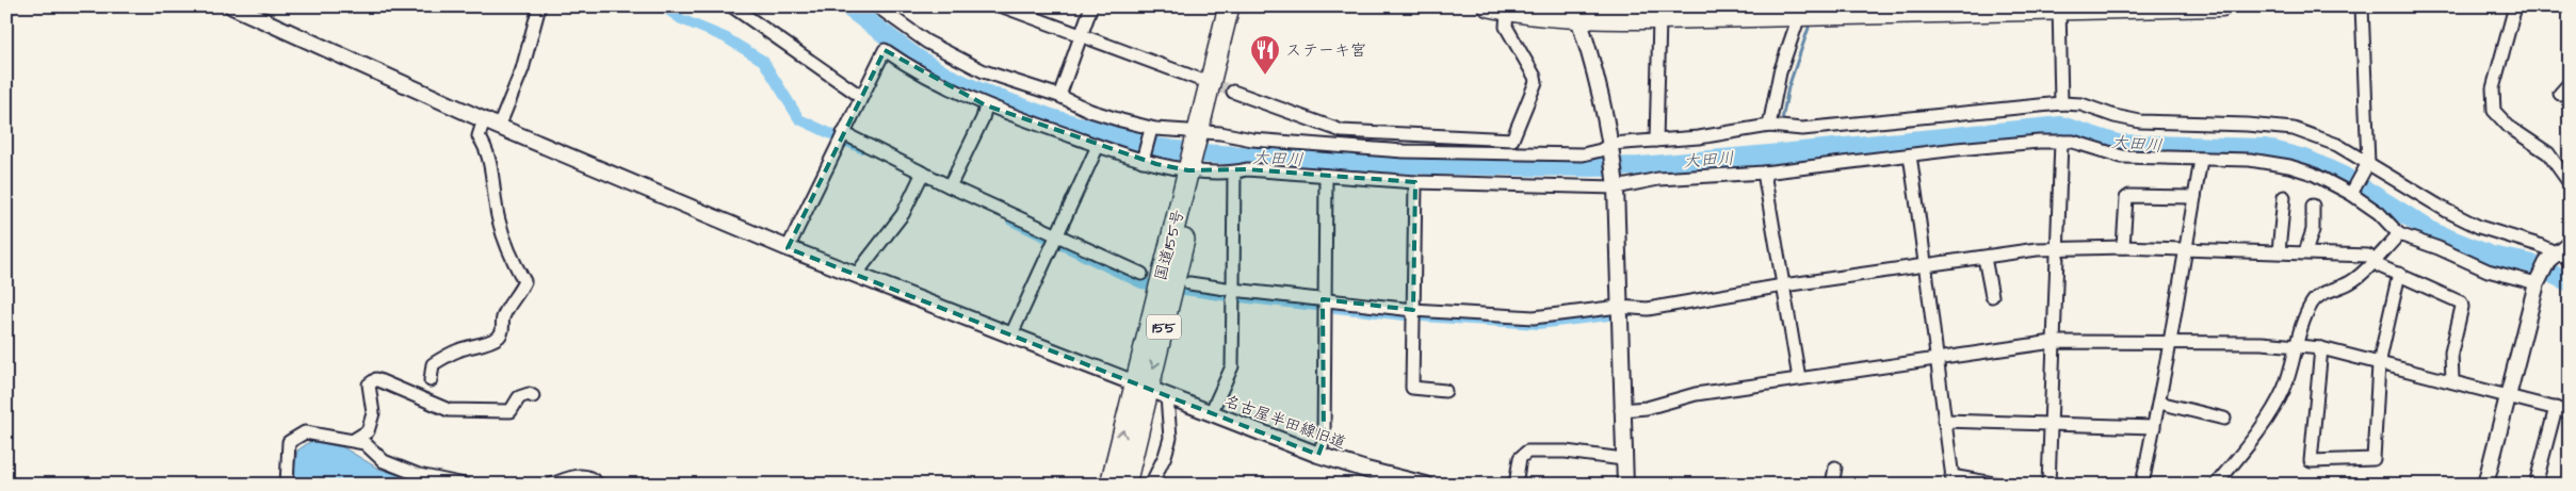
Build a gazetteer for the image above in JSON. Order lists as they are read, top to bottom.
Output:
{
  "streets": {
    "highway": ["国道155号", "155"],
    "street": ["名古屋半田線旧道"]
  },
  "crossings": [
    ["国道155号", "名古屋半田線旧道"]
  ],
  "water": ["大田川"],
  "places": {
    "restaurant": ["ステーキ宮"]
  }
}
